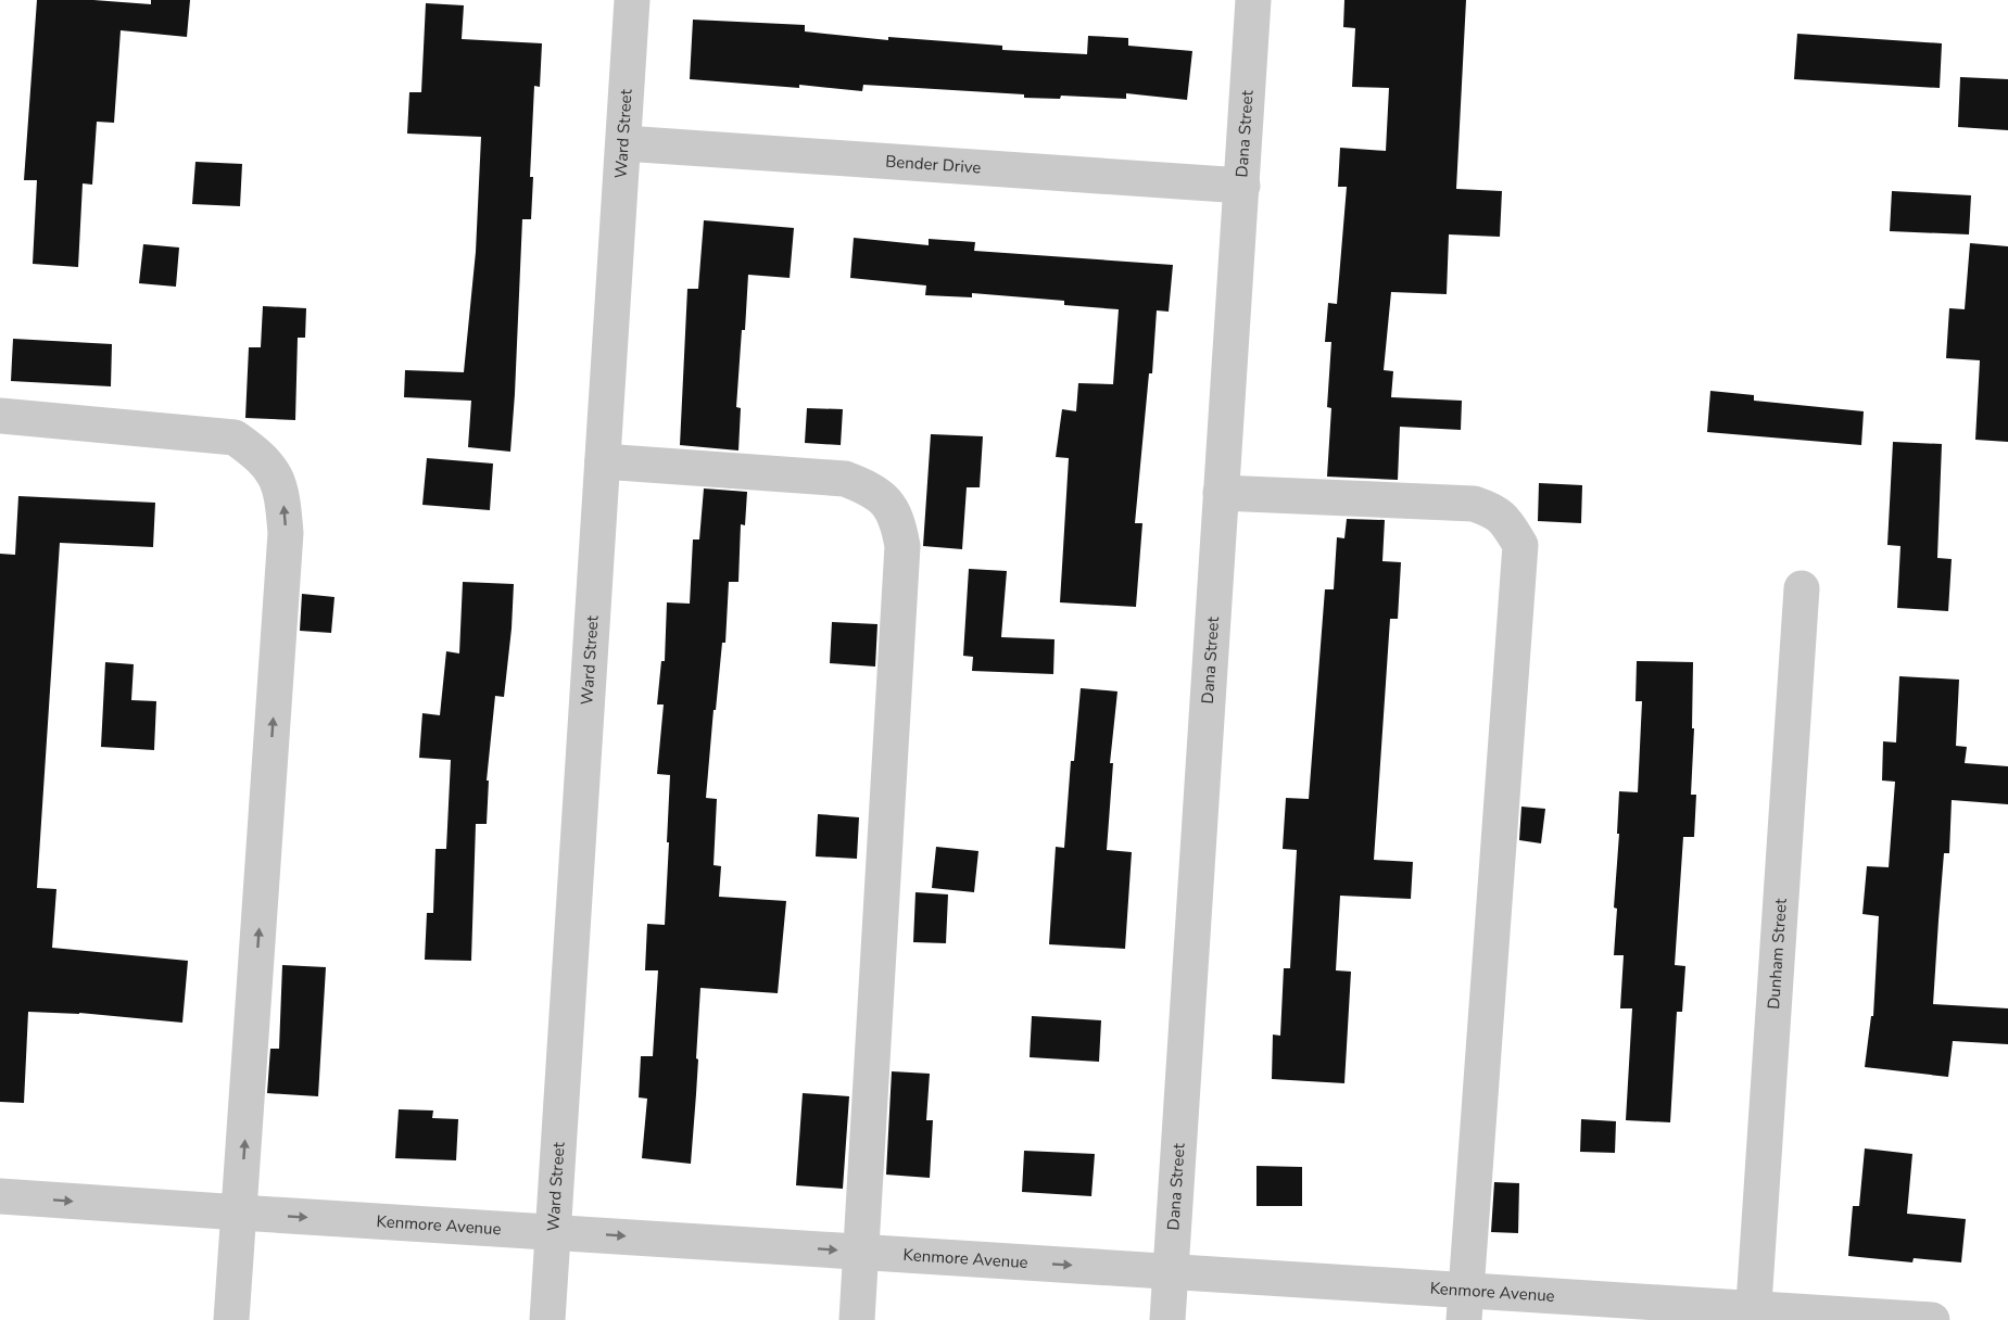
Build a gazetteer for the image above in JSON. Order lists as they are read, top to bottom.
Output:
{
  "streets": {
    "street": [
      "Ward Street",
      "Dana Street",
      "Bender Drive",
      "Dunham Street",
      "Kenmore Avenue"
    ]
  },
  "crossings": [
    ["Ward Street", "Bender Drive"],
    ["Ward Street", "Kenmore Avenue"],
    ["Dana Street", "Bender Drive"],
    ["Dana Street", "Kenmore Avenue"],
    ["Dunham Street", "Kenmore Avenue"]
  ],
  "one_way": ["Kenmore Avenue"]
}
